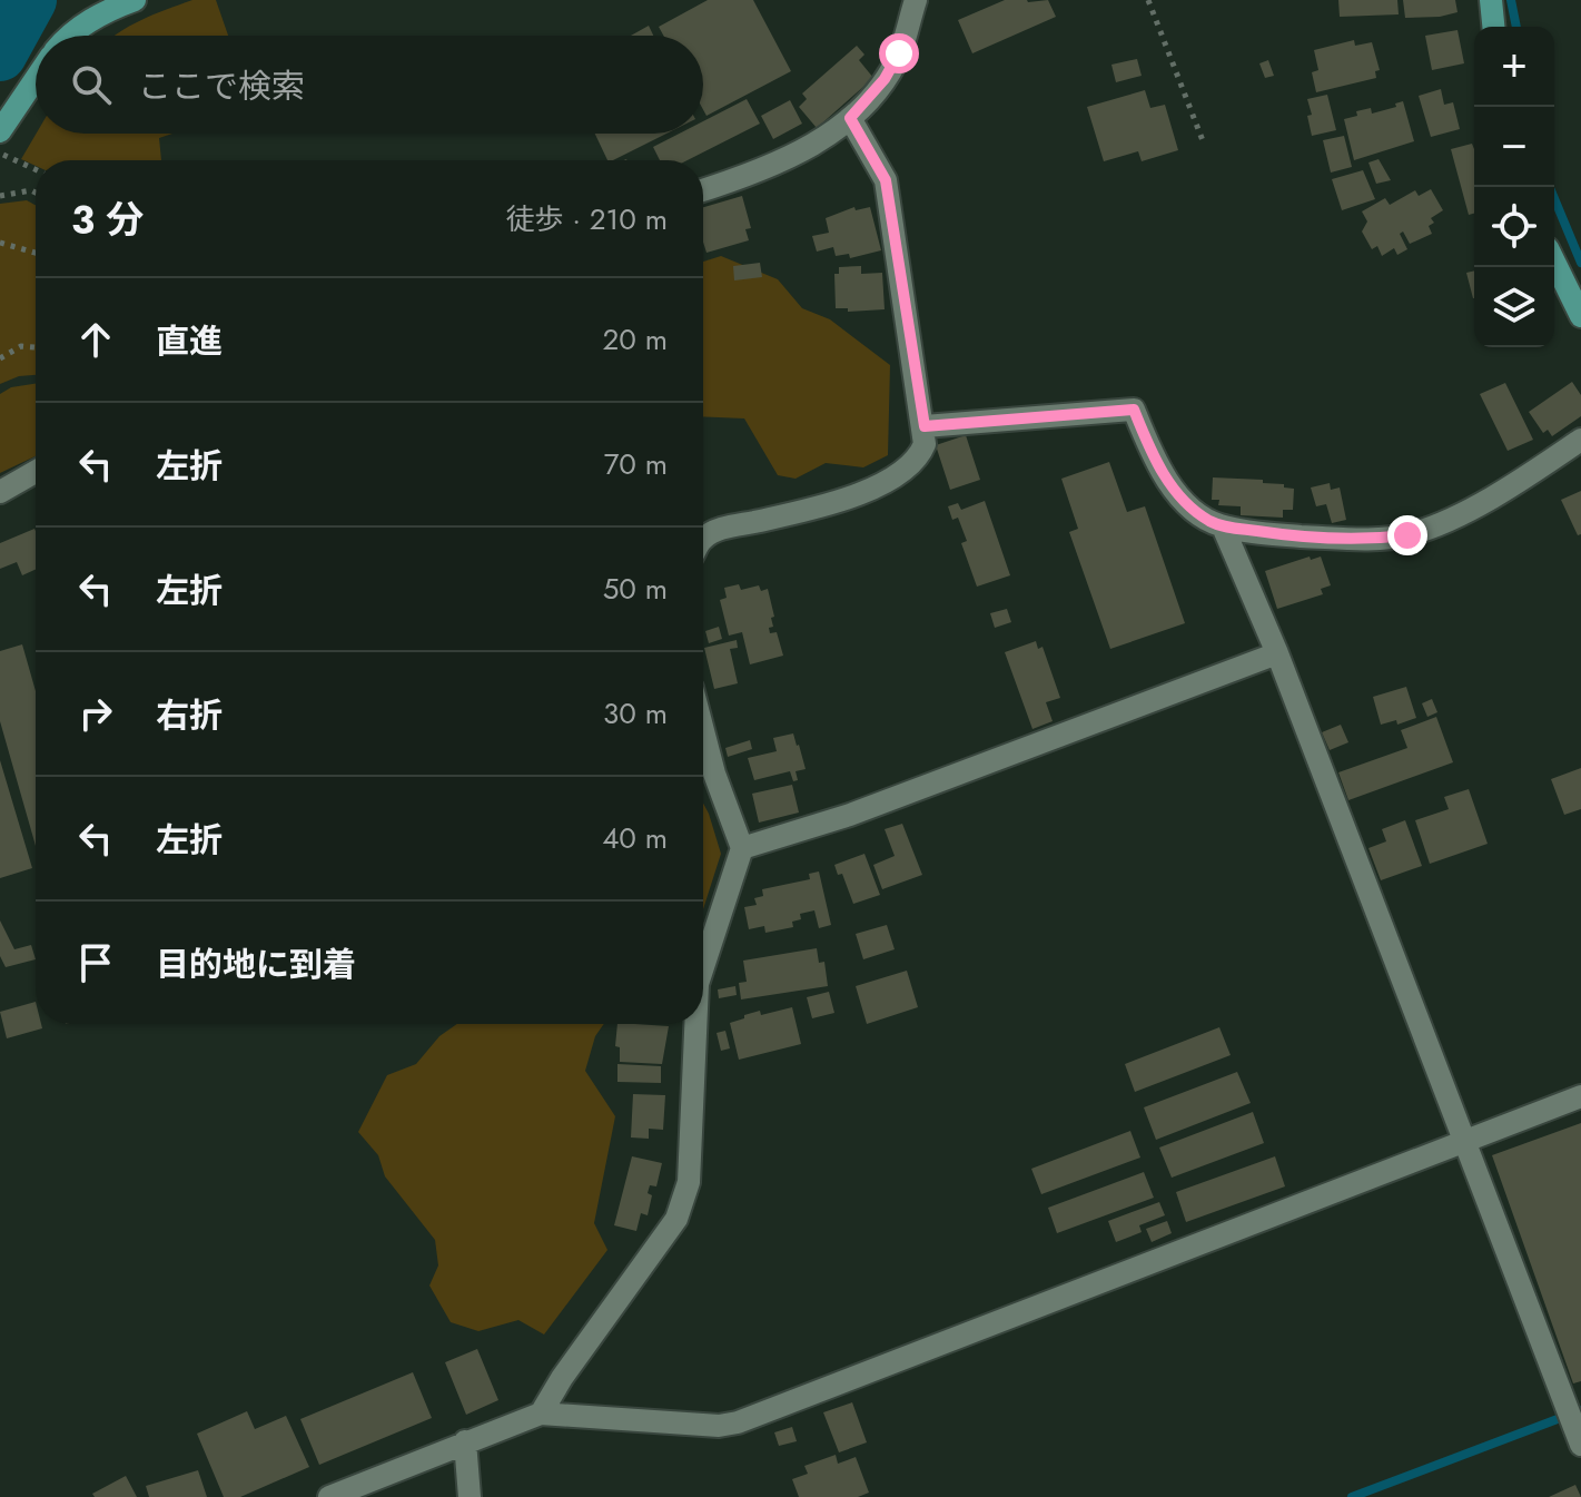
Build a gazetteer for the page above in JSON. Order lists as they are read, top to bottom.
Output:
{
  "page": {
    "map_buttons": ["+", "−"],
    "search": "ここで検索",
    "heading": ["3 分", "徒歩 · 210 m"],
    "list": [
      ["直進", "20 m"],
      ["左折", "70 m"],
      ["左折", "50 m"],
      ["右折", "30 m"],
      ["左折", "40 m"],
      "目的地に到着"
    ]
  }
}
